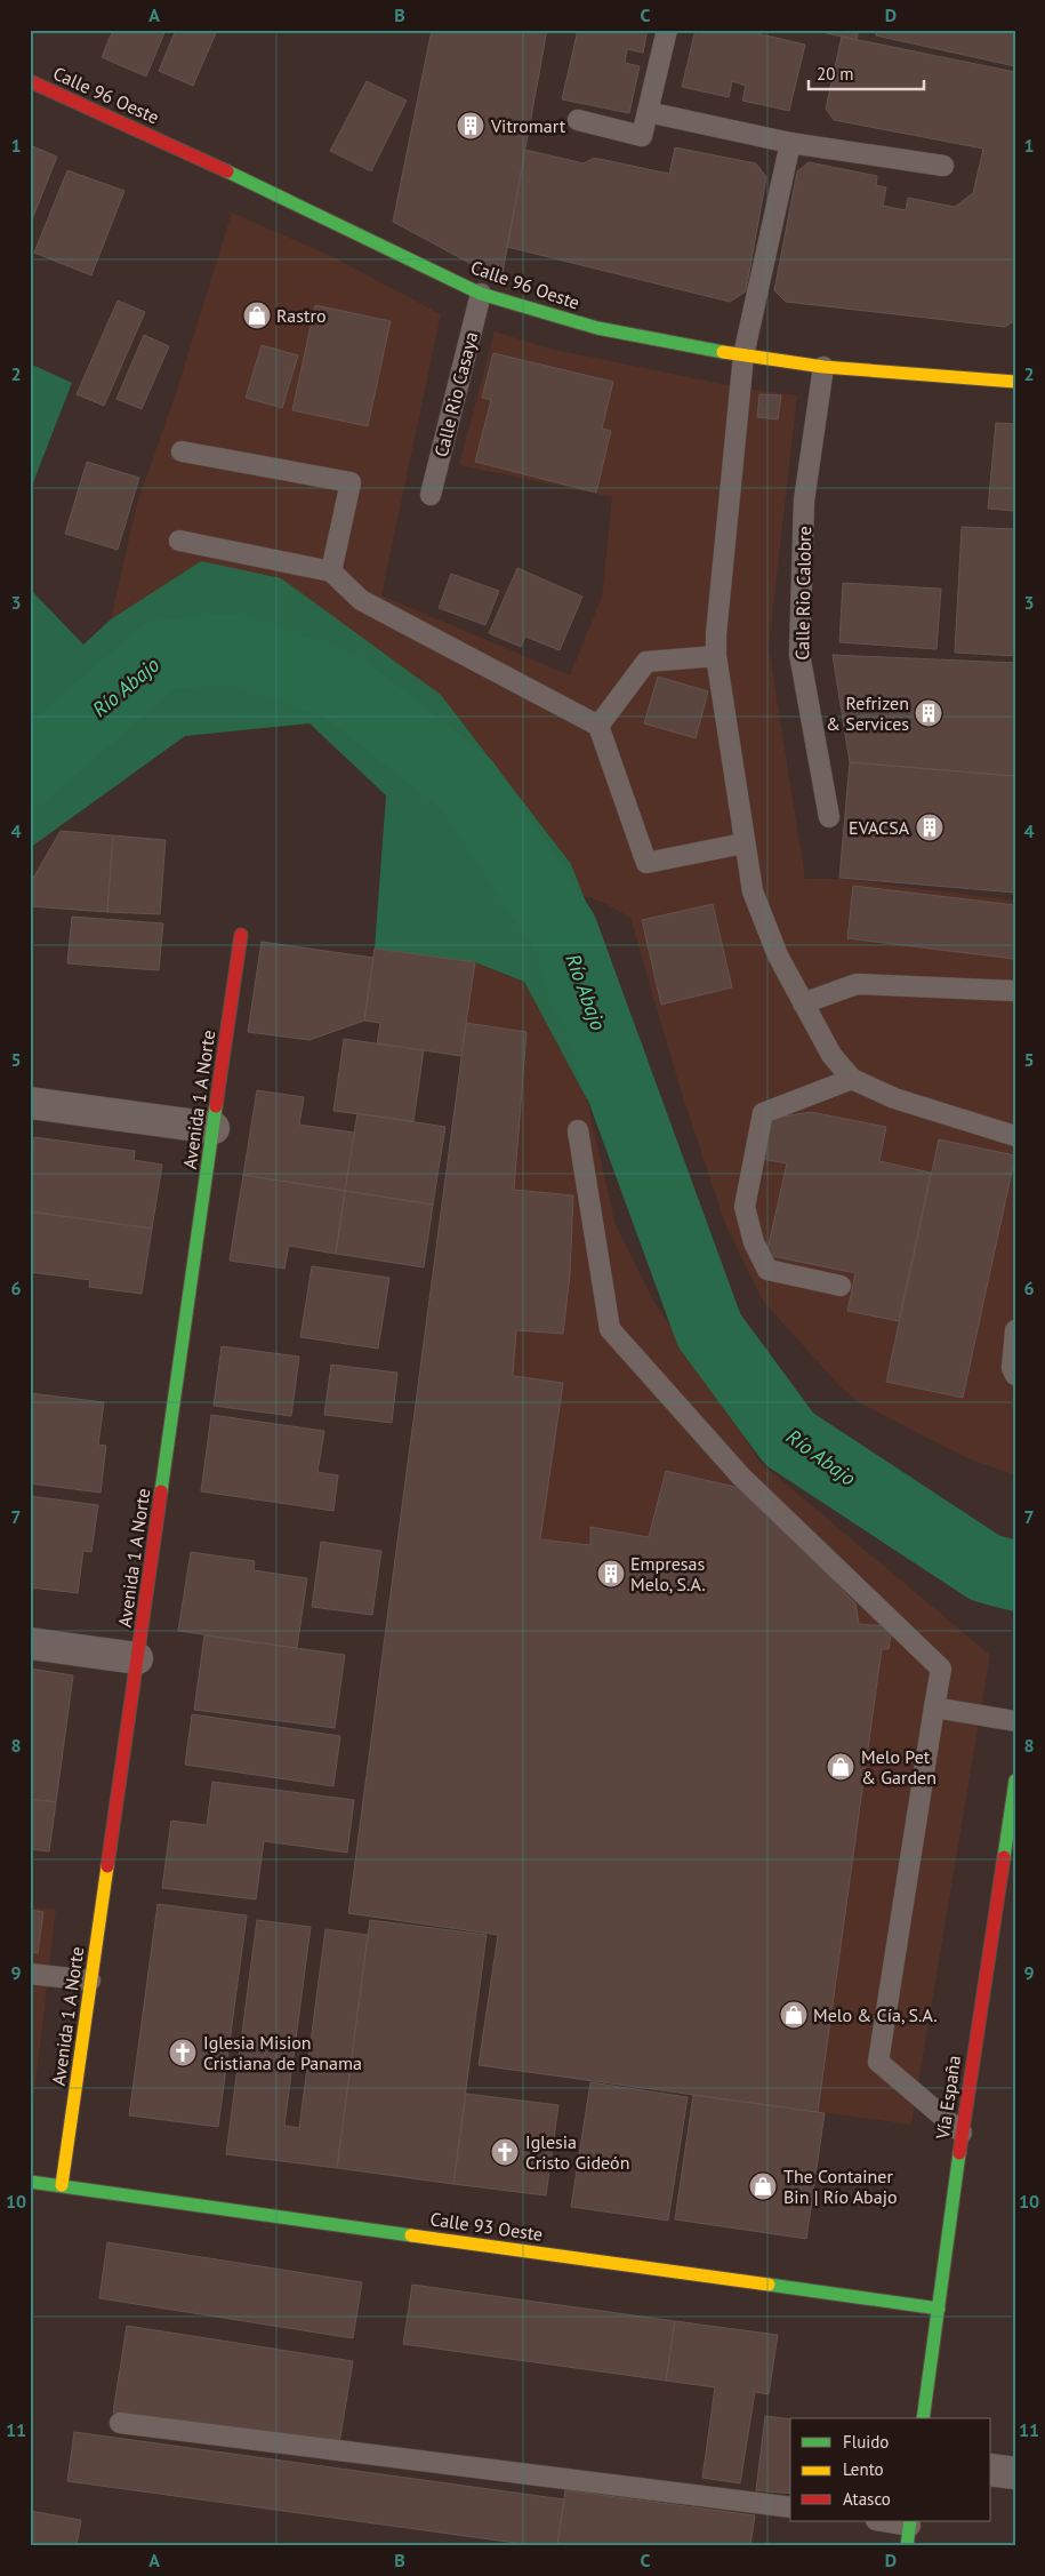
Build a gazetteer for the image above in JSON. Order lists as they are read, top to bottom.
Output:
{
  "streets": {
    "street": [
      "Calle 96 Oeste",
      "Avenida 1 A Norte",
      "Vía España",
      "Calle 93 Oeste"
    ],
    "lane": ["Calle Rio Casaya", "Calle Rio Calobre"]
  },
  "crossings": [
    ["Calle 96 Oeste", "Calle Rio Casaya"],
    ["Calle 96 Oeste", "Calle Rio Calobre"],
    ["Avenida 1 A Norte", "Calle 93 Oeste"],
    ["Vía España", "Calle 93 Oeste"]
  ],
  "water": ["Río Abajo"],
  "places": {
    "building": [
      "Vitromart",
      "Refrizen & Services",
      "EVACSA",
      "Empresas Melo, S.A."
    ],
    "shop": [
      "Rastro",
      "Melo Pet & Garden",
      "Melo & Cía, S.A.",
      "The Container Bin | Río Abajo"
    ],
    "church": ["Iglesia Mision Cristiana de Panama", "Iglesia Cristo Gideón"]
  },
  "legend": ["Fluido", "Lento", "Atasco"],
  "scale_bar": "20 m",
  "grid": {
    "columns": [
      "A",
      "B",
      "C",
      "D"
    ],
    "rows": [
      "1",
      "2",
      "3",
      "4",
      "5",
      "6",
      "7",
      "8",
      "9",
      "10",
      "11"
    ]
  }
}
